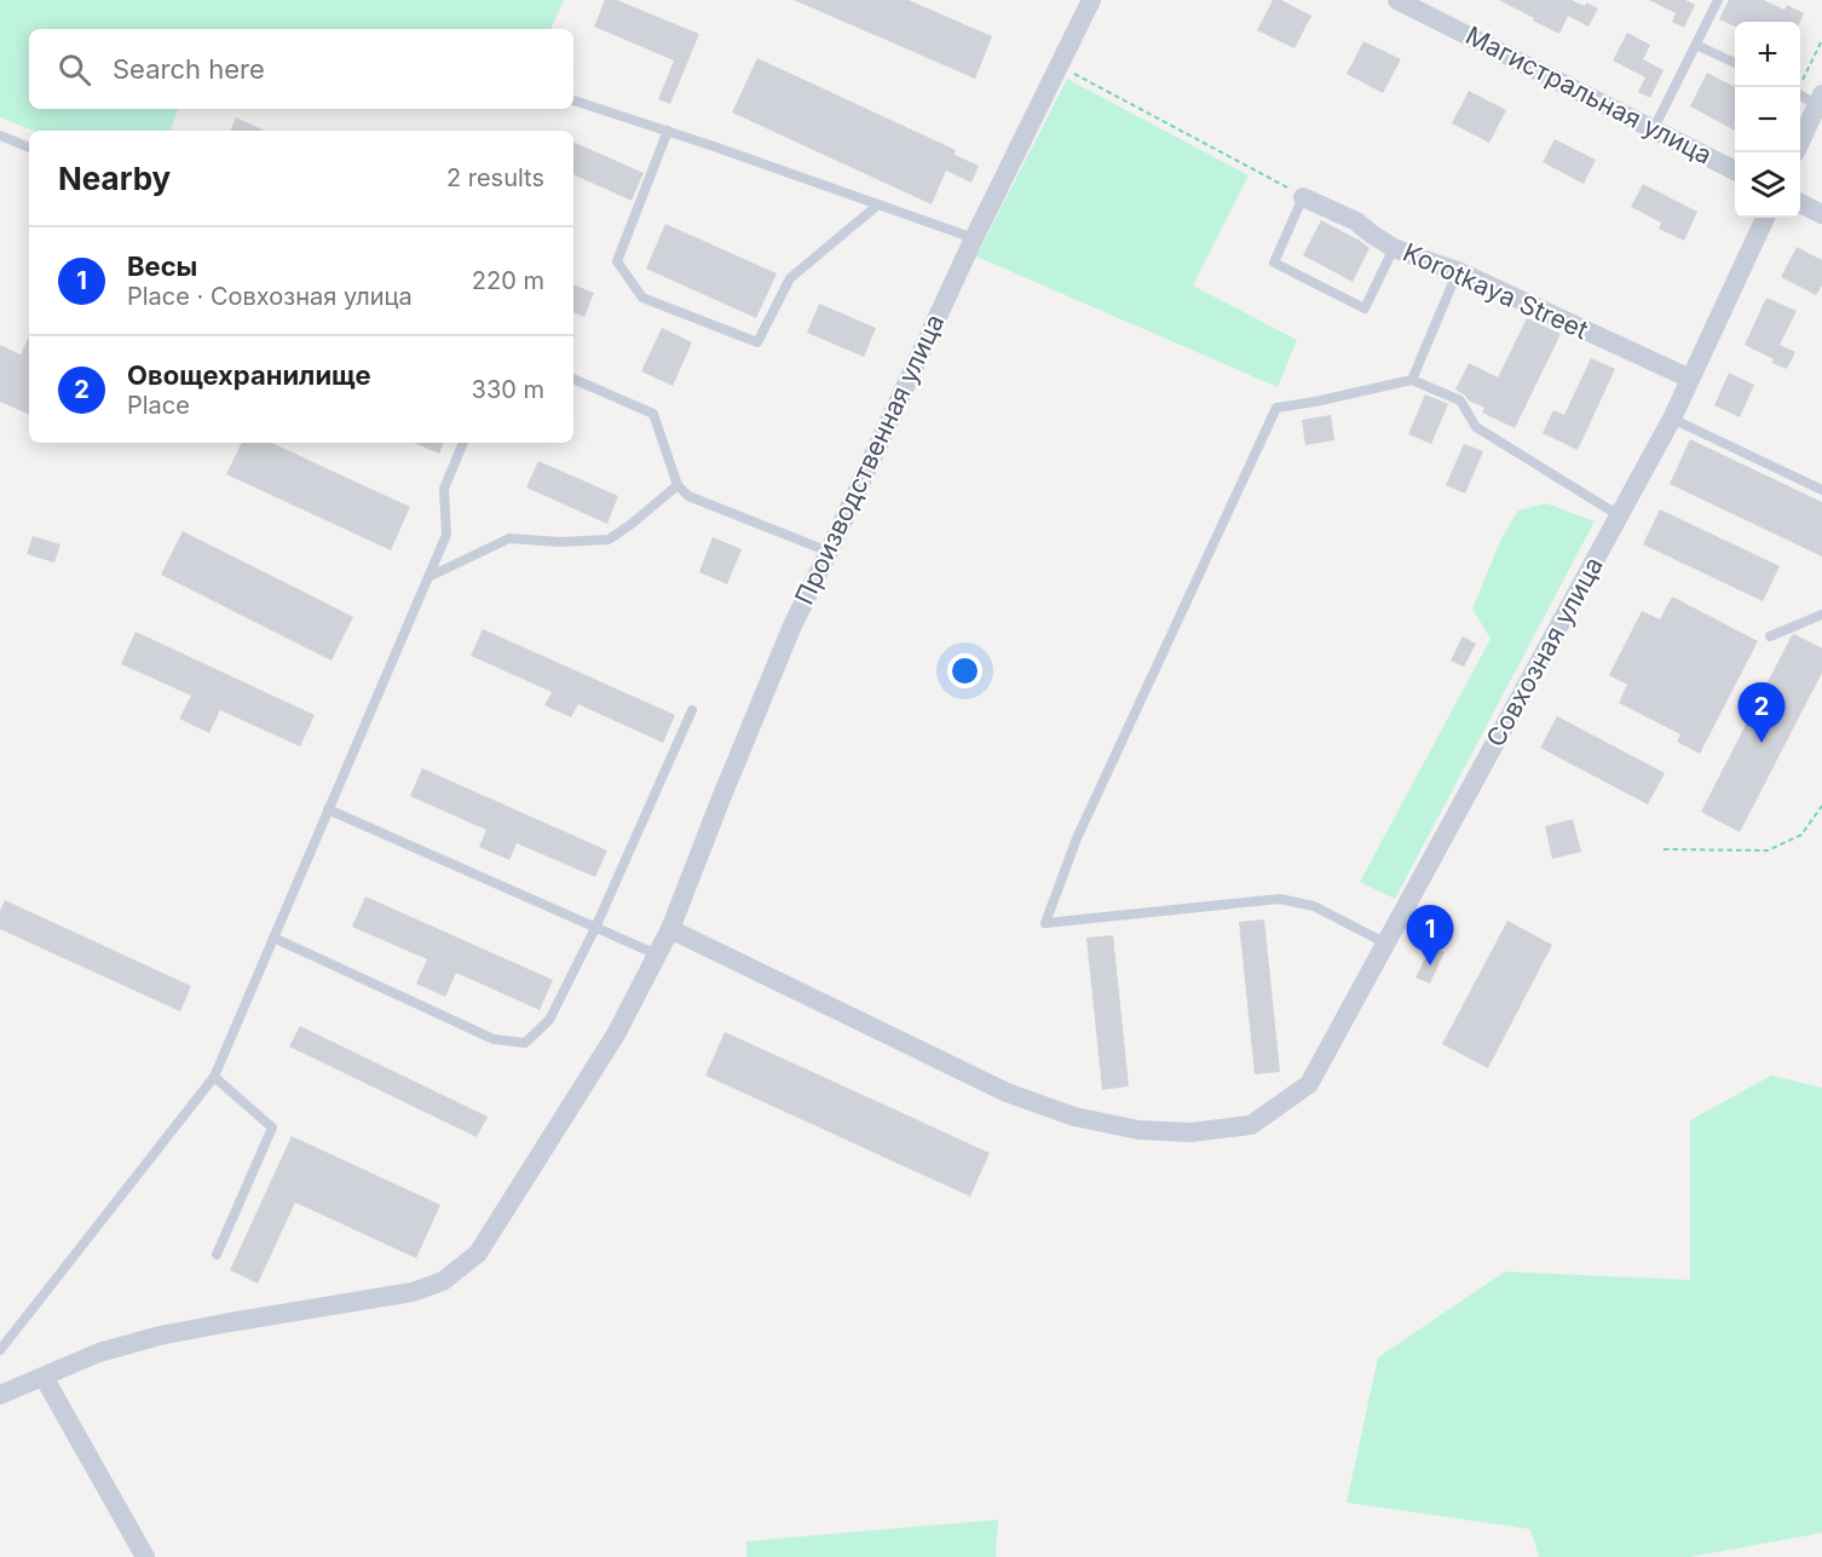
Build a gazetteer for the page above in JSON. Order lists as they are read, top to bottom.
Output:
{
  "streets": {
    "street": [
      "Магистральная улица",
      "Korotkaya Street",
      "Производственная улица",
      "Совхозная улица"
    ]
  },
  "crossings": [
    ["Korotkaya Street", "Совхозная улица"],
    ["Производственная улица", "Совхозная улица"]
  ],
  "page": {
    "map_buttons": ["+", "−"],
    "search": "Search here",
    "heading": ["Nearby", "2 results"],
    "list": [
      {
        "mark": "1",
        "name": "Весы",
        "note": "Place · Совхозная улица",
        "value": "220 m"
      },
      {
        "mark": "2",
        "name": "Овощехранилище",
        "note": "Place",
        "value": "330 m"
      }
    ],
    "pins": ["2", "1"]
  }
}
